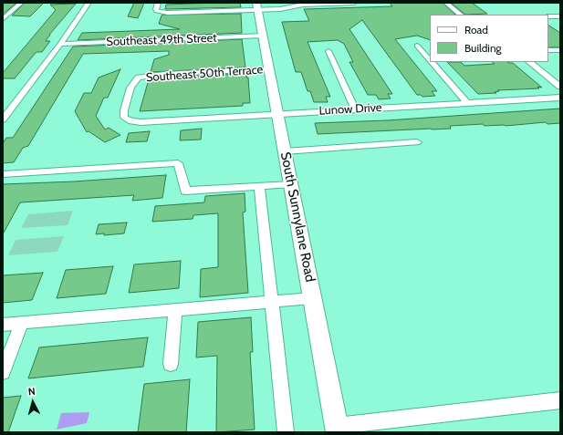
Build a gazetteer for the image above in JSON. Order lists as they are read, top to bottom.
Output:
{
  "streets": {
    "main road": ["South Sunnylane Road"],
    "street": ["Southeast 49th Street", "Southeast 50th Terrace", "Lunow Drive"]
  },
  "crossings": [
    ["Southeast 49th Street", "South Sunnylane Road"],
    ["Southeast 50th Terrace", "Lunow Drive"],
    ["Southeast 50th Terrace", "South Sunnylane Road"],
    ["Lunow Drive", "South Sunnylane Road"]
  ],
  "legend": ["Road", "Building"],
  "north": "top"
}
